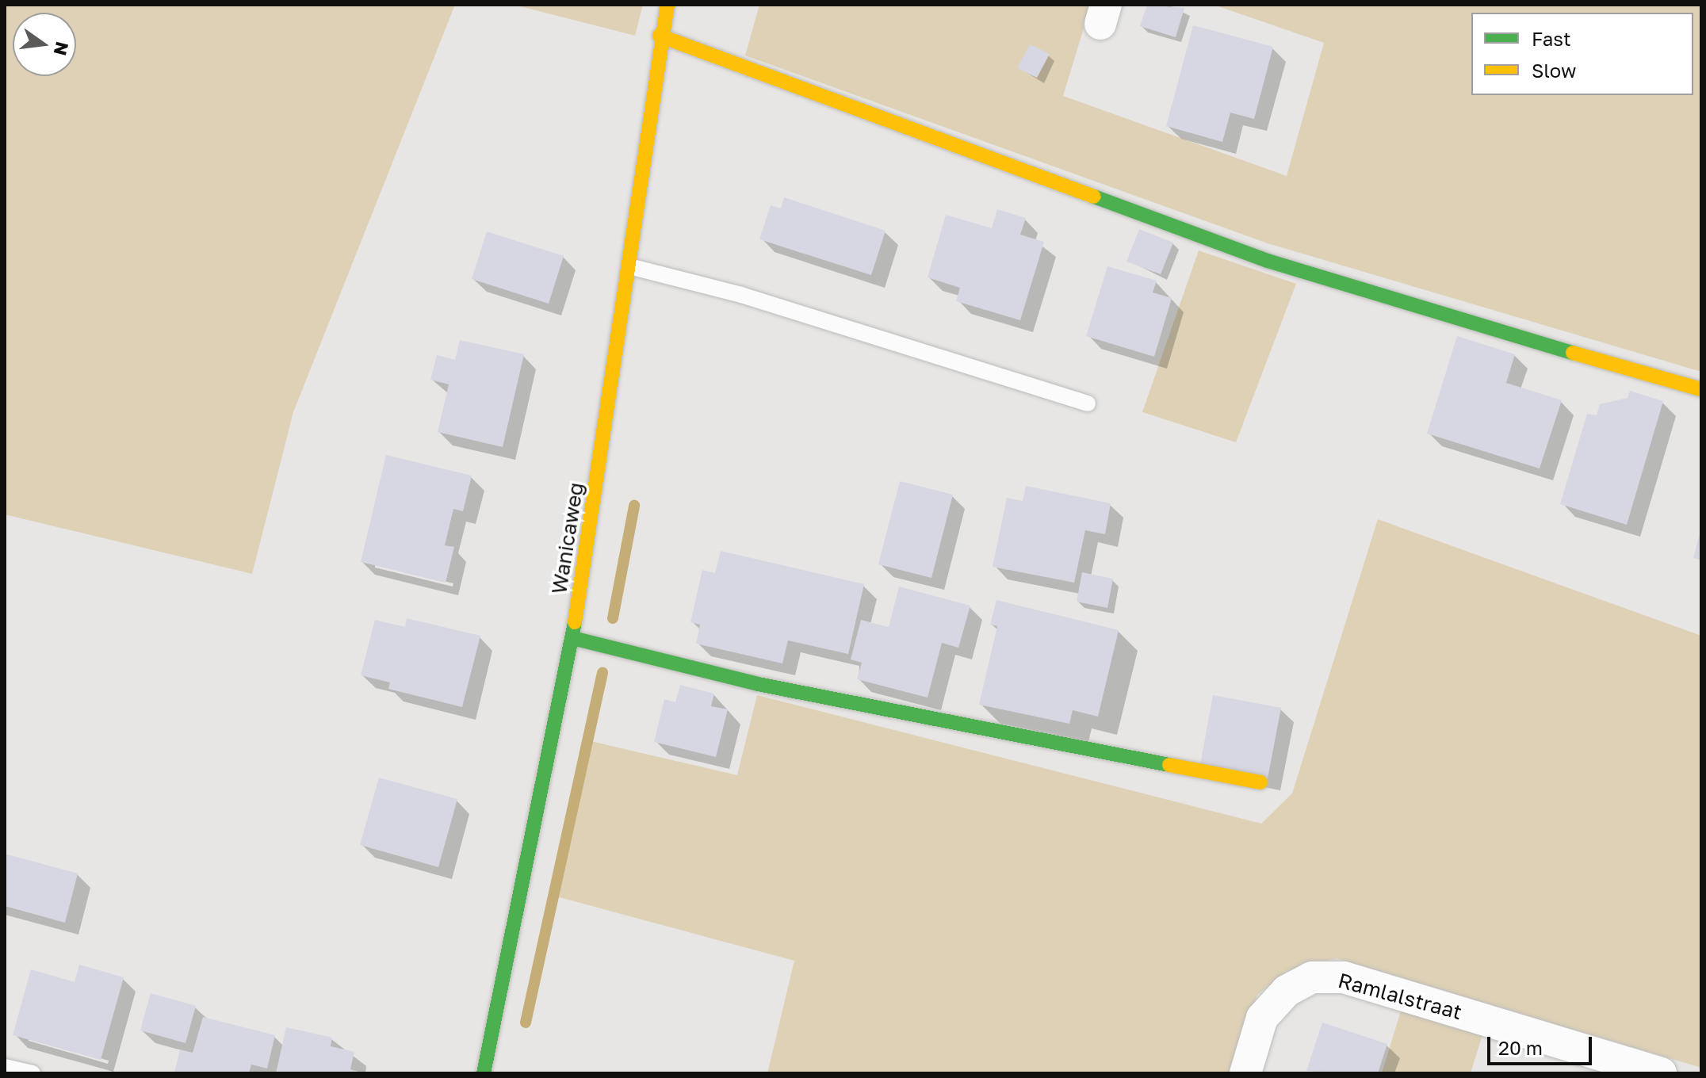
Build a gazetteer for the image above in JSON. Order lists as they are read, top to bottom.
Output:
{
  "streets": {
    "street": ["Wanicaweg", "Ramlalstraat"]
  },
  "legend": ["Fast", "Slow"],
  "scale_bar": "20 m",
  "north": "right"
}
